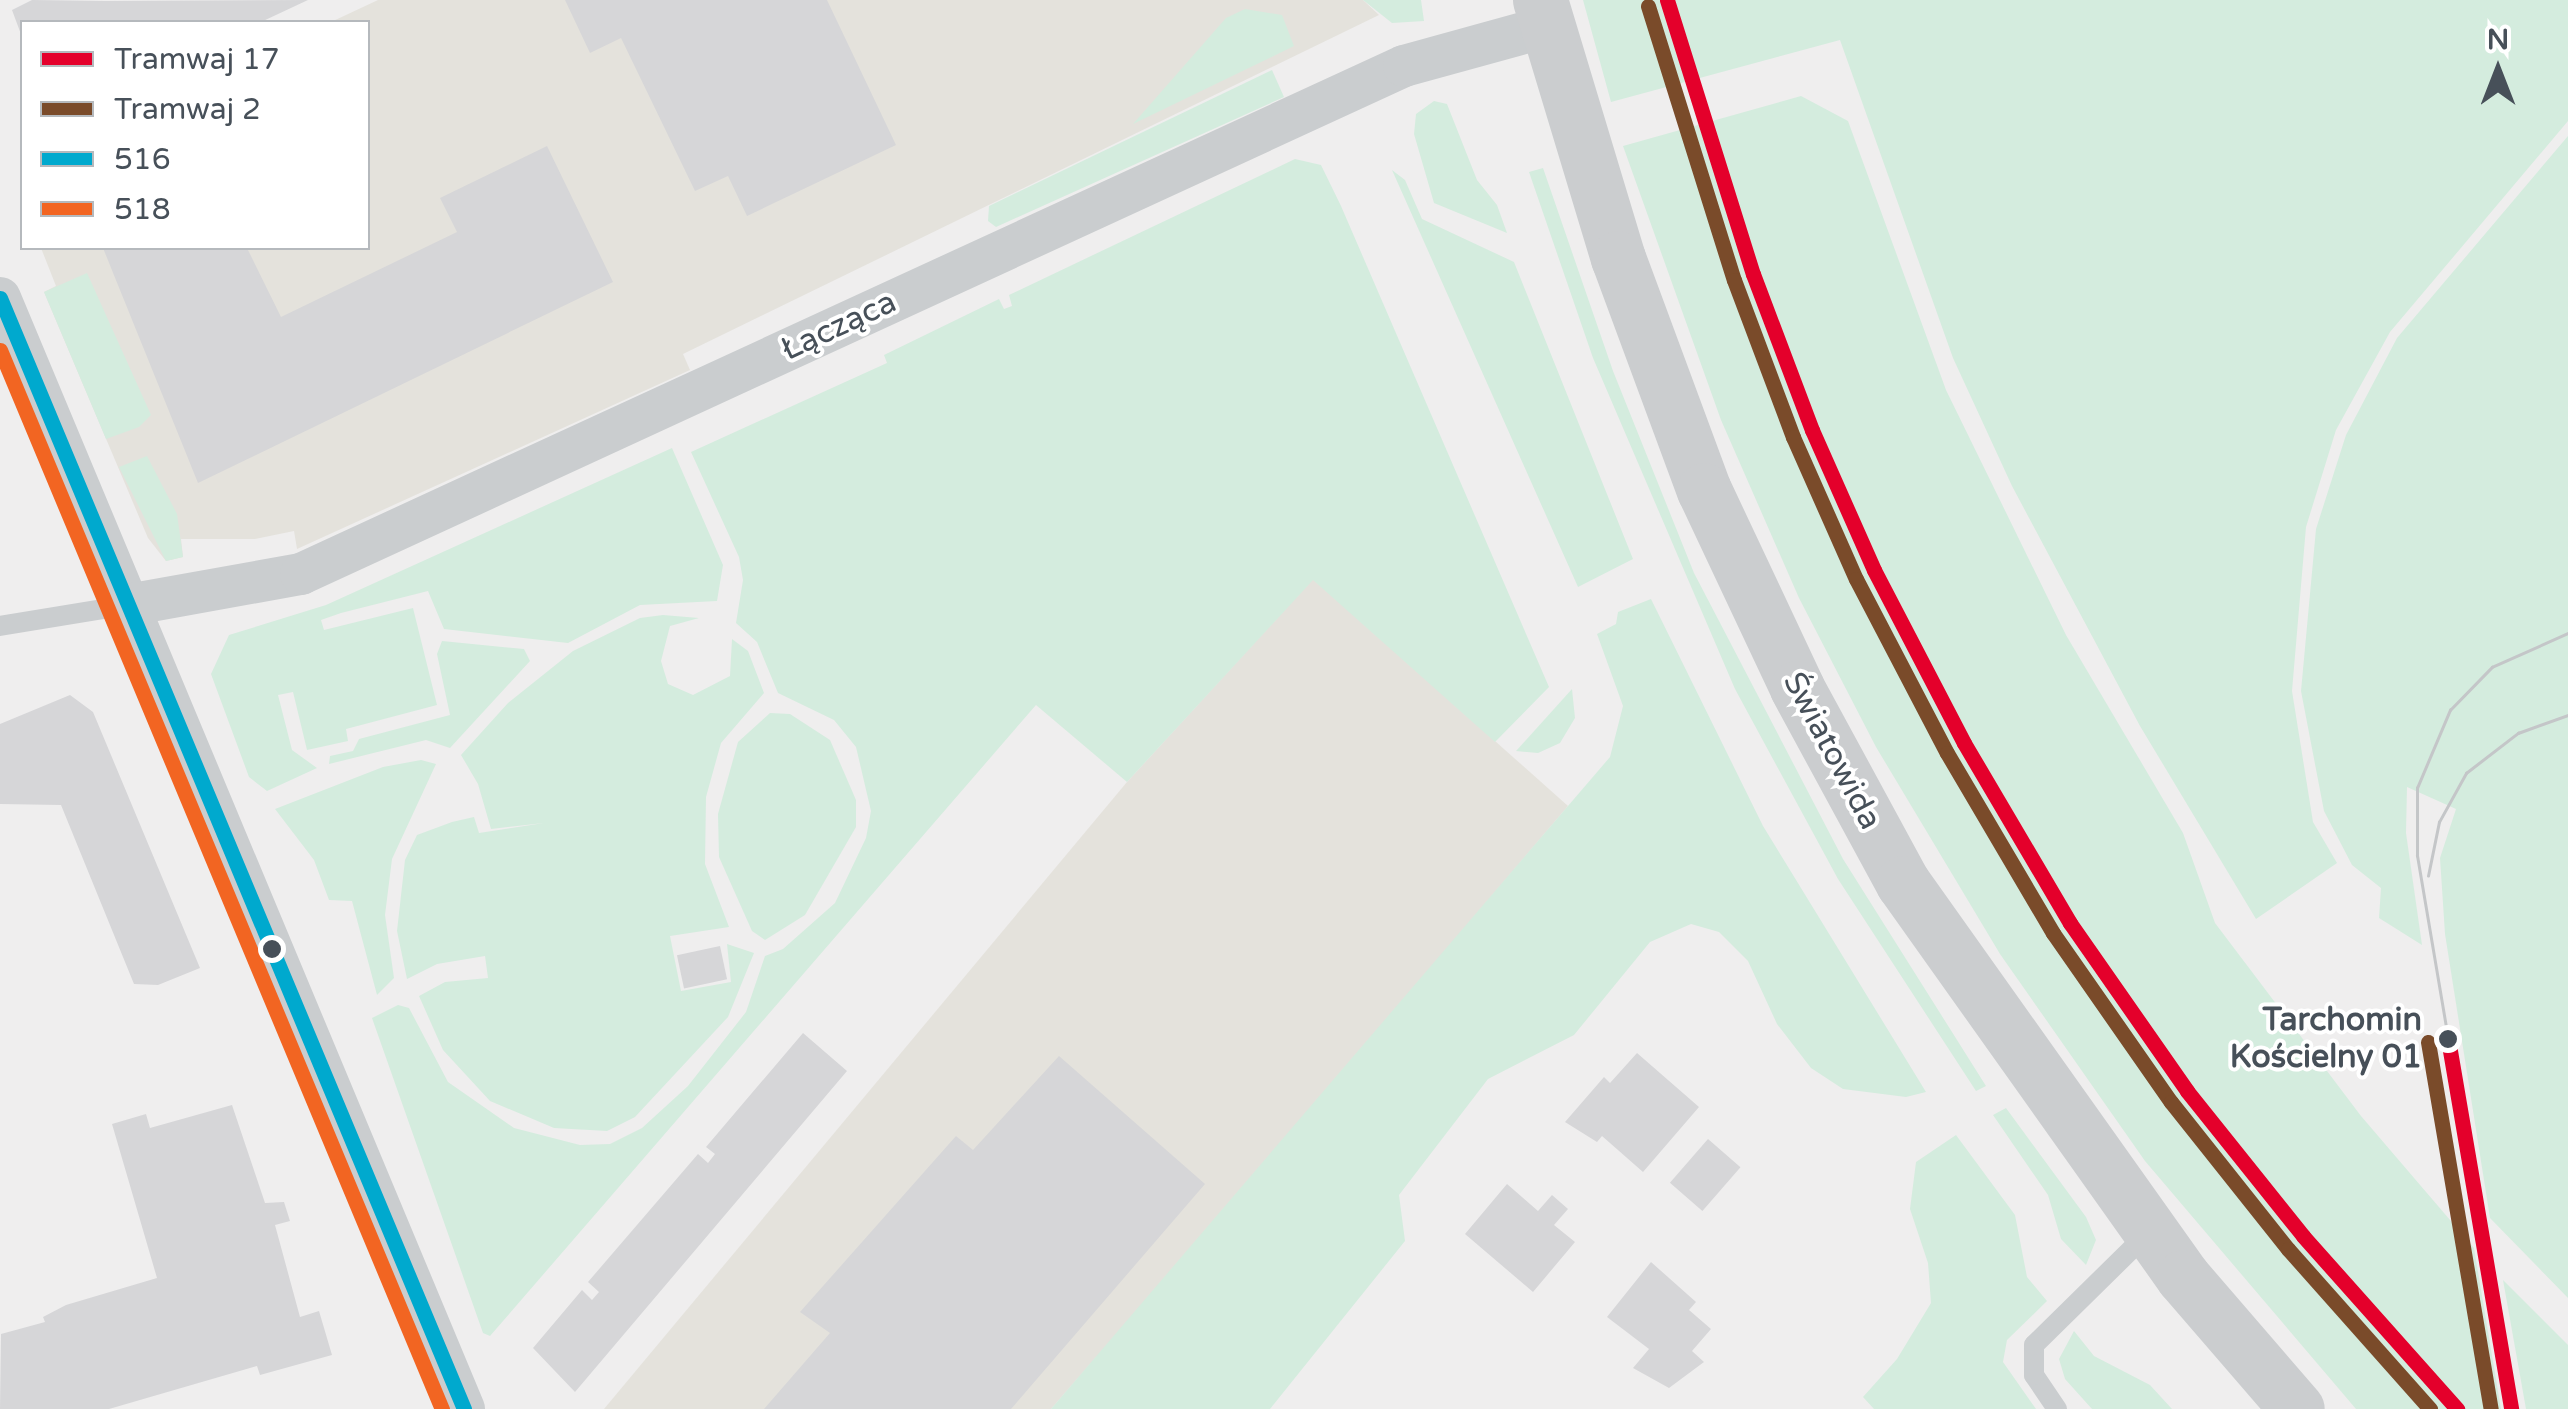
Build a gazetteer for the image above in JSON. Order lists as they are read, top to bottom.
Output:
{
  "streets": {
    "street": ["Łącząca", "Światowida"]
  },
  "crossings": [
    ["Łącząca", "Światowida"]
  ],
  "places": ["Tarchomin Kościelny 01"],
  "lines": [
    "tram line 17",
    "tram line 2",
    "transit line 516",
    "transit line 518"
  ],
  "legend": [
    "Tramwaj 17",
    "Tramwaj 2",
    "516",
    "518"
  ],
  "north": "top"
}
